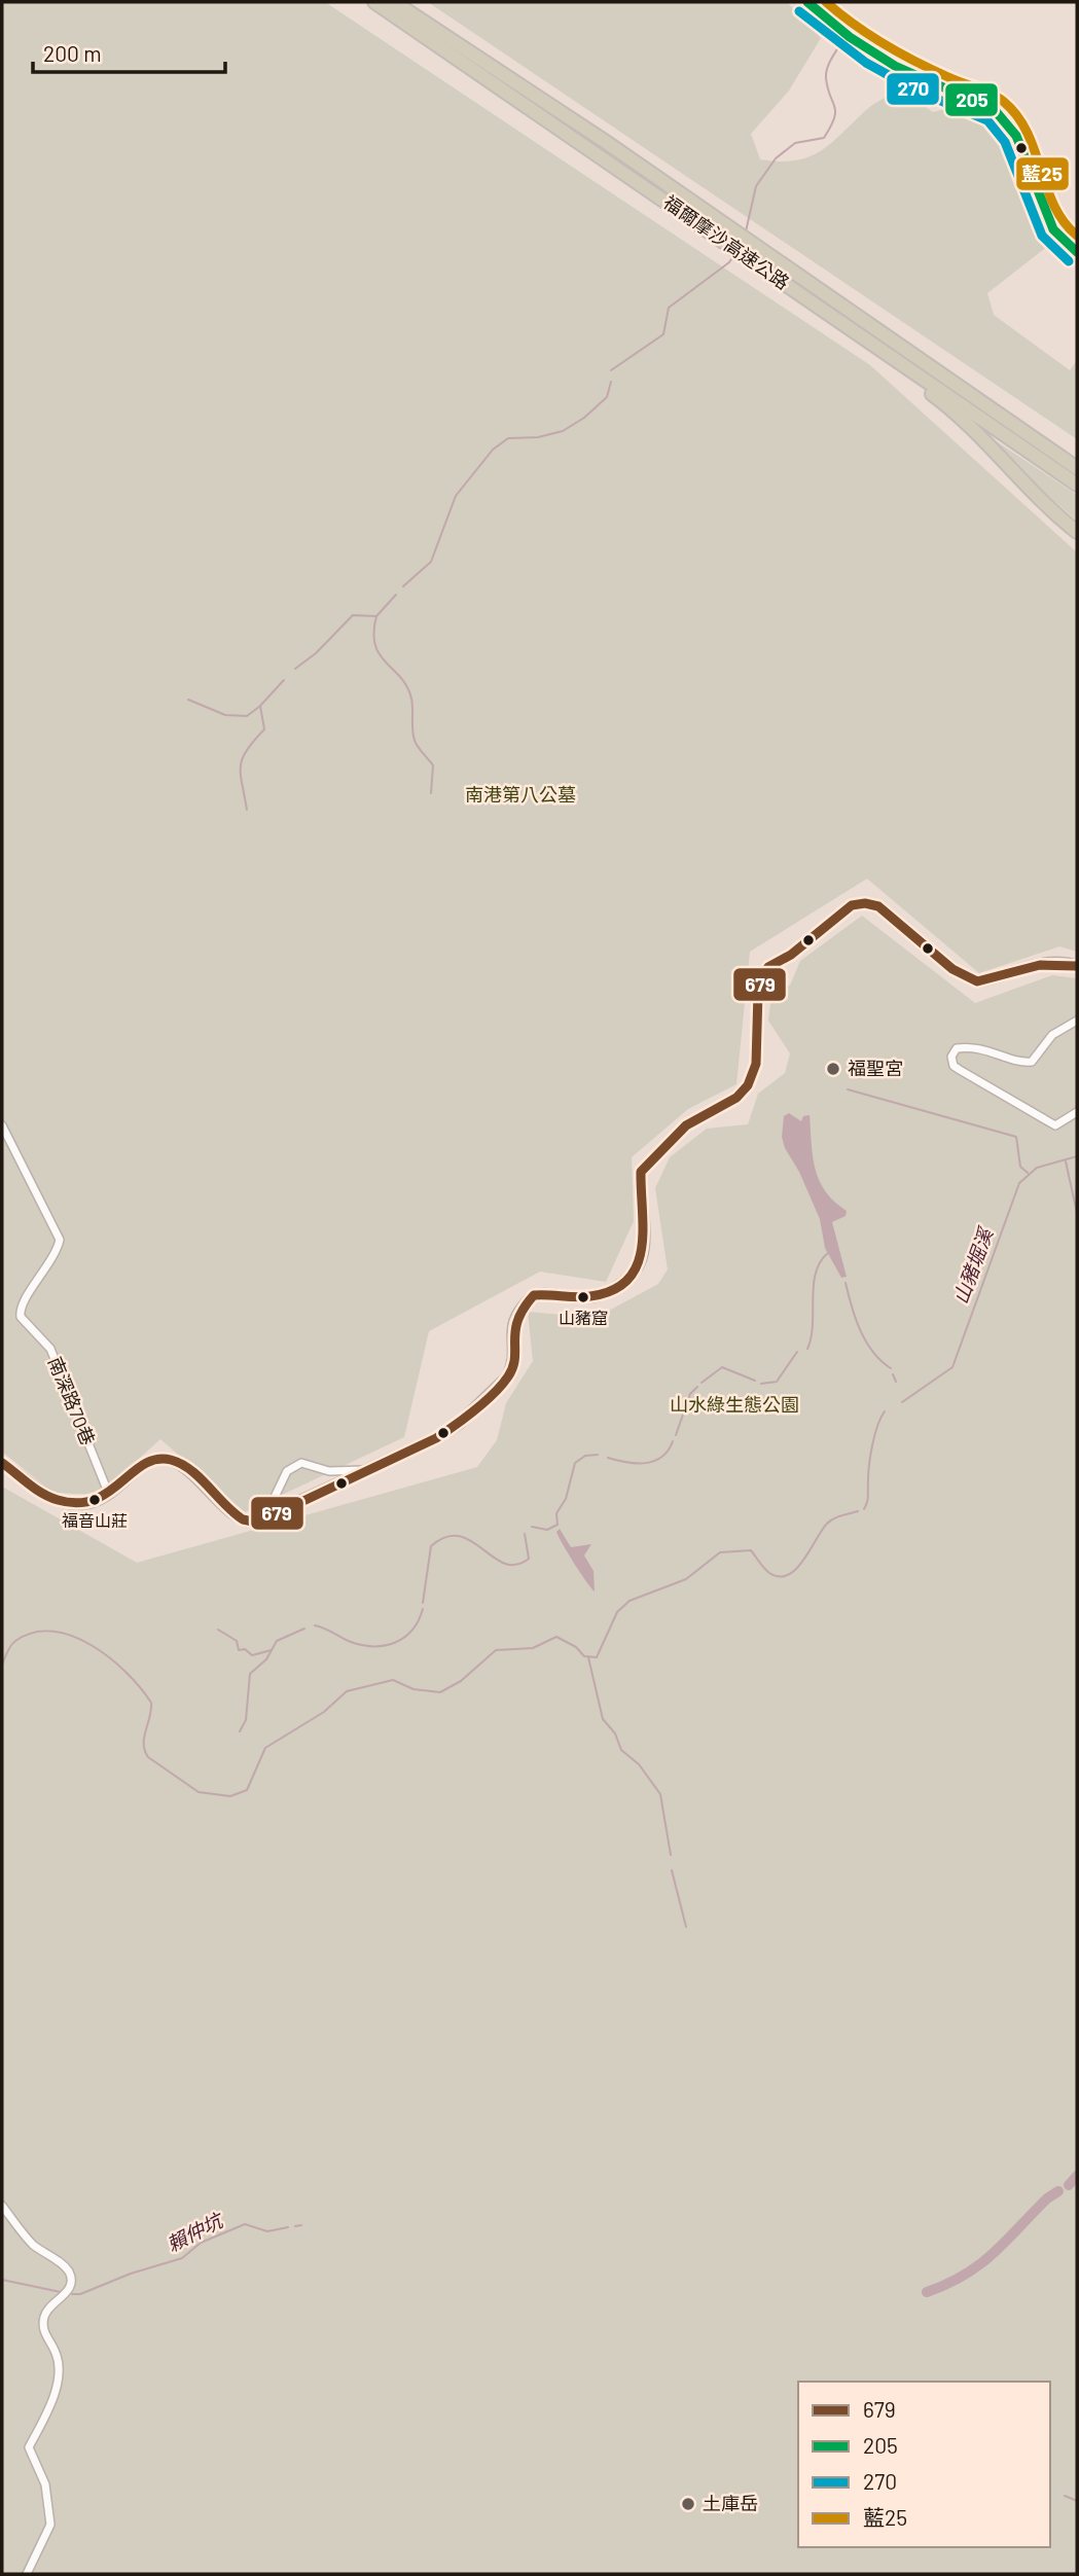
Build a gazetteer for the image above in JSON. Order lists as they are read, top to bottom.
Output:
{
  "streets": {
    "highway": ["福爾摩沙高速公路"],
    "street": ["南深路70巷"]
  },
  "water": ["山豬堀溪", "賴仲坑"],
  "parks": ["南港第八公墓", "山水綠生態公園"],
  "places": [
    "福聖宮",
    "山豬窟",
    "福音山莊",
    "土庫岳"
  ],
  "lines": [
    "transit line 205",
    "transit line 藍25",
    "transit line 270",
    "transit line 679"
  ],
  "legend": [
    "679",
    "205",
    "270",
    "藍25"
  ],
  "scale_bar": "200 m"
}
